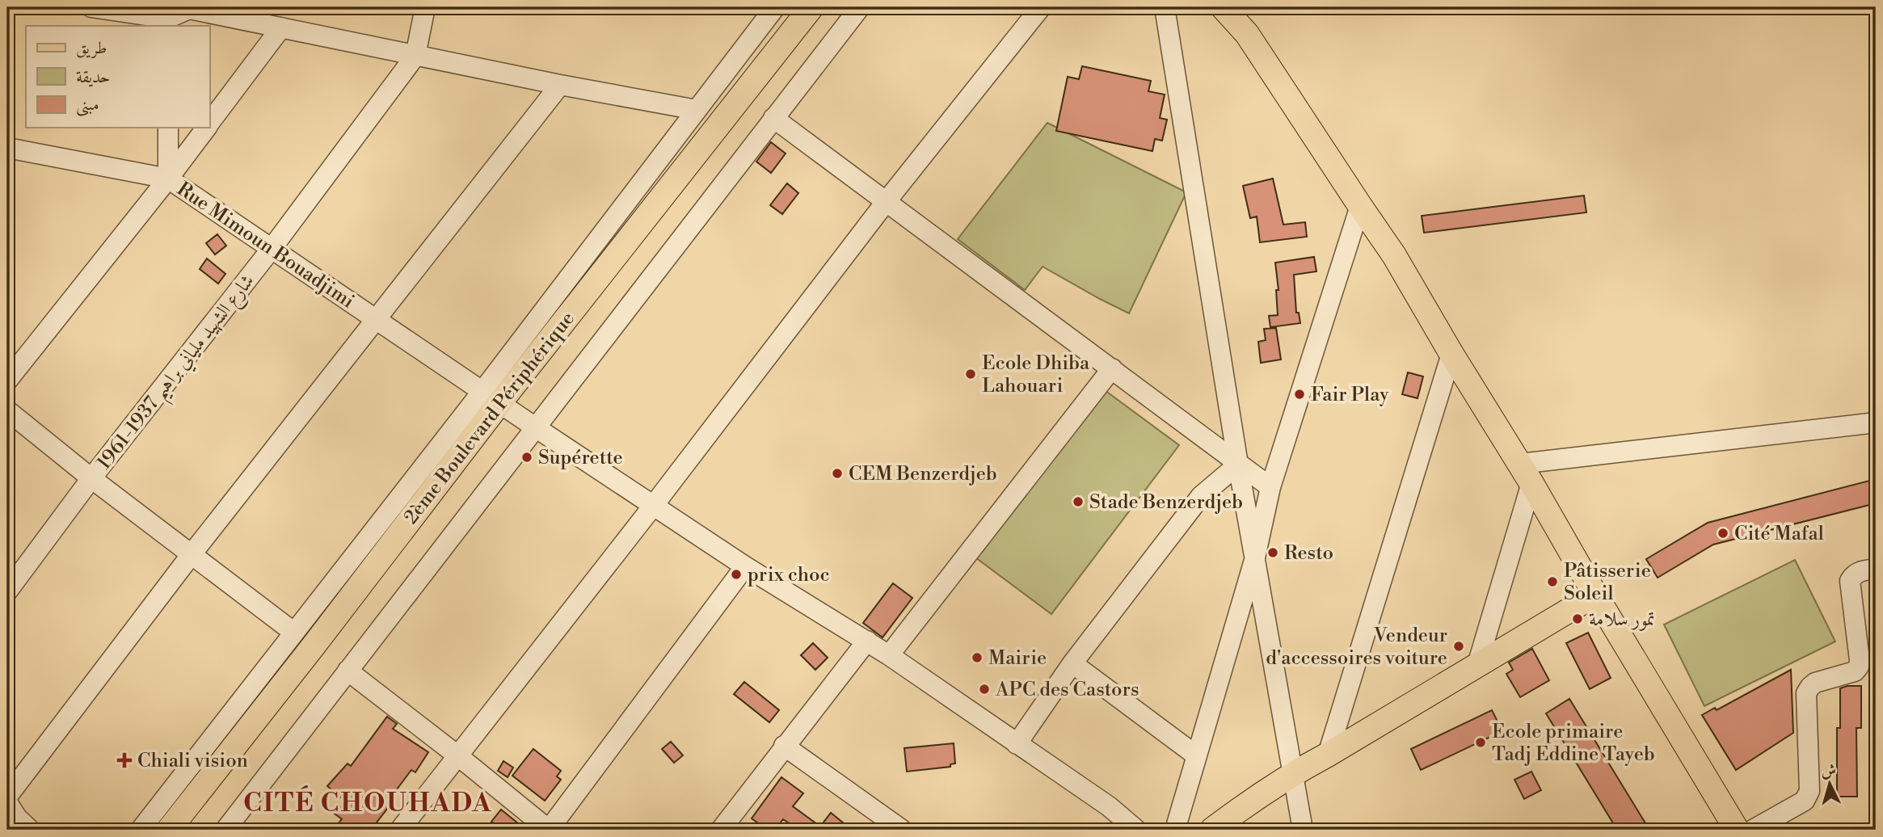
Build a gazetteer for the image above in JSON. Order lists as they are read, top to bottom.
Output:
{
  "streets": {
    "main road": ["2ème Boulevard Périphérique"],
    "street": ["Rue Mimoun Bouadjimi", "شارع الشهيد ملياني براهيم 1937-1961"]
  },
  "crossings": [
    ["Rue Mimoun Bouadjimi", "شارع الشهيد ملياني براهيم 1937-1961"],
    ["Rue Mimoun Bouadjimi", "2ème Boulevard Périphérique"]
  ],
  "districts": ["CITÉ CHOUHADA"],
  "places": {
    "other": [
      "Ecole Dhiba Lahouari",
      "Fair Play",
      "Supérette",
      "CEM Benzerdjeb",
      "Stade Benzerdjeb",
      "Cité Mafal",
      "Resto",
      "prix choc",
      "Pâtisserie Soleil",
      "تمور سلامة",
      "Vendeur d'accessoires voiture",
      "Mairie",
      "APC des Castors",
      "Ecole primaire Tadj Eddine Tayeb"
    ],
    "health": ["Chiali vision"]
  },
  "legend": ["طريق", "حديقة", "مبنى"],
  "north": "top"
}
